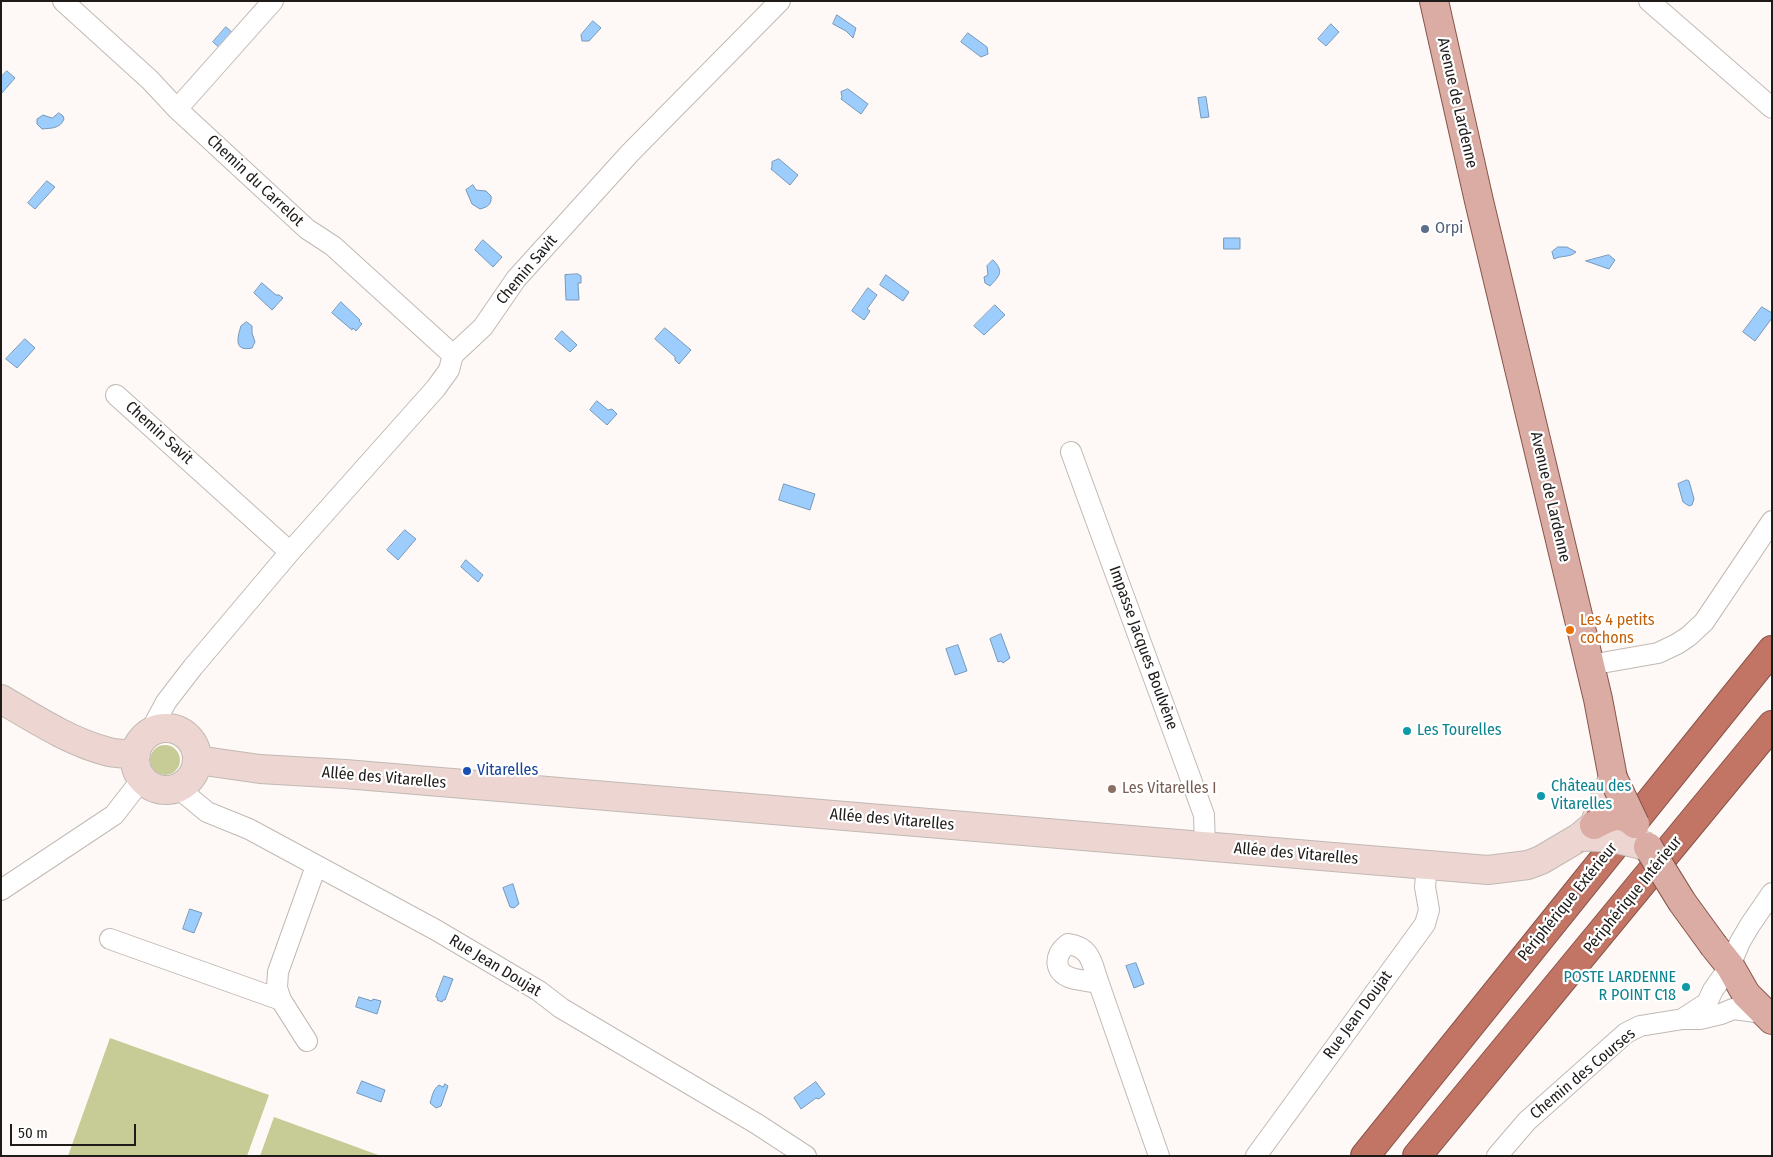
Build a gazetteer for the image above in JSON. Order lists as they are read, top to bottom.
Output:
{
  "streets": {
    "highway": ["Périphérique Intérieur", "Périphérique Extérieur"],
    "main road": ["Avenue de Lardenne", "Allée des Vitarelles"],
    "street": [
      "Chemin du Carrelot",
      "Chemin Savit",
      "Impasse Jacques Boulvène",
      "Rue Jean Doujat",
      "Chemin des Courses"
    ]
  },
  "crossings": [
    ["Avenue de Lardenne", "Allée des Vitarelles"],
    ["Avenue de Lardenne", "Chemin des Courses"],
    ["Chemin du Carrelot", "Chemin Savit"],
    ["Chemin Savit", "Allée des Vitarelles"],
    ["Chemin Savit", "Rue Jean Doujat"],
    ["Impasse Jacques Boulvène", "Allée des Vitarelles"],
    ["Allée des Vitarelles", "Rue Jean Doujat"]
  ],
  "places": [
    "Orpi",
    "Les 4 petits cochons",
    "Les Tourelles",
    "Vitarelles",
    "Les Vitarelles I",
    "Château des Vitarelles",
    "POSTE LARDENNE R POINT C18"
  ],
  "scale_bar": "50 m"
}
